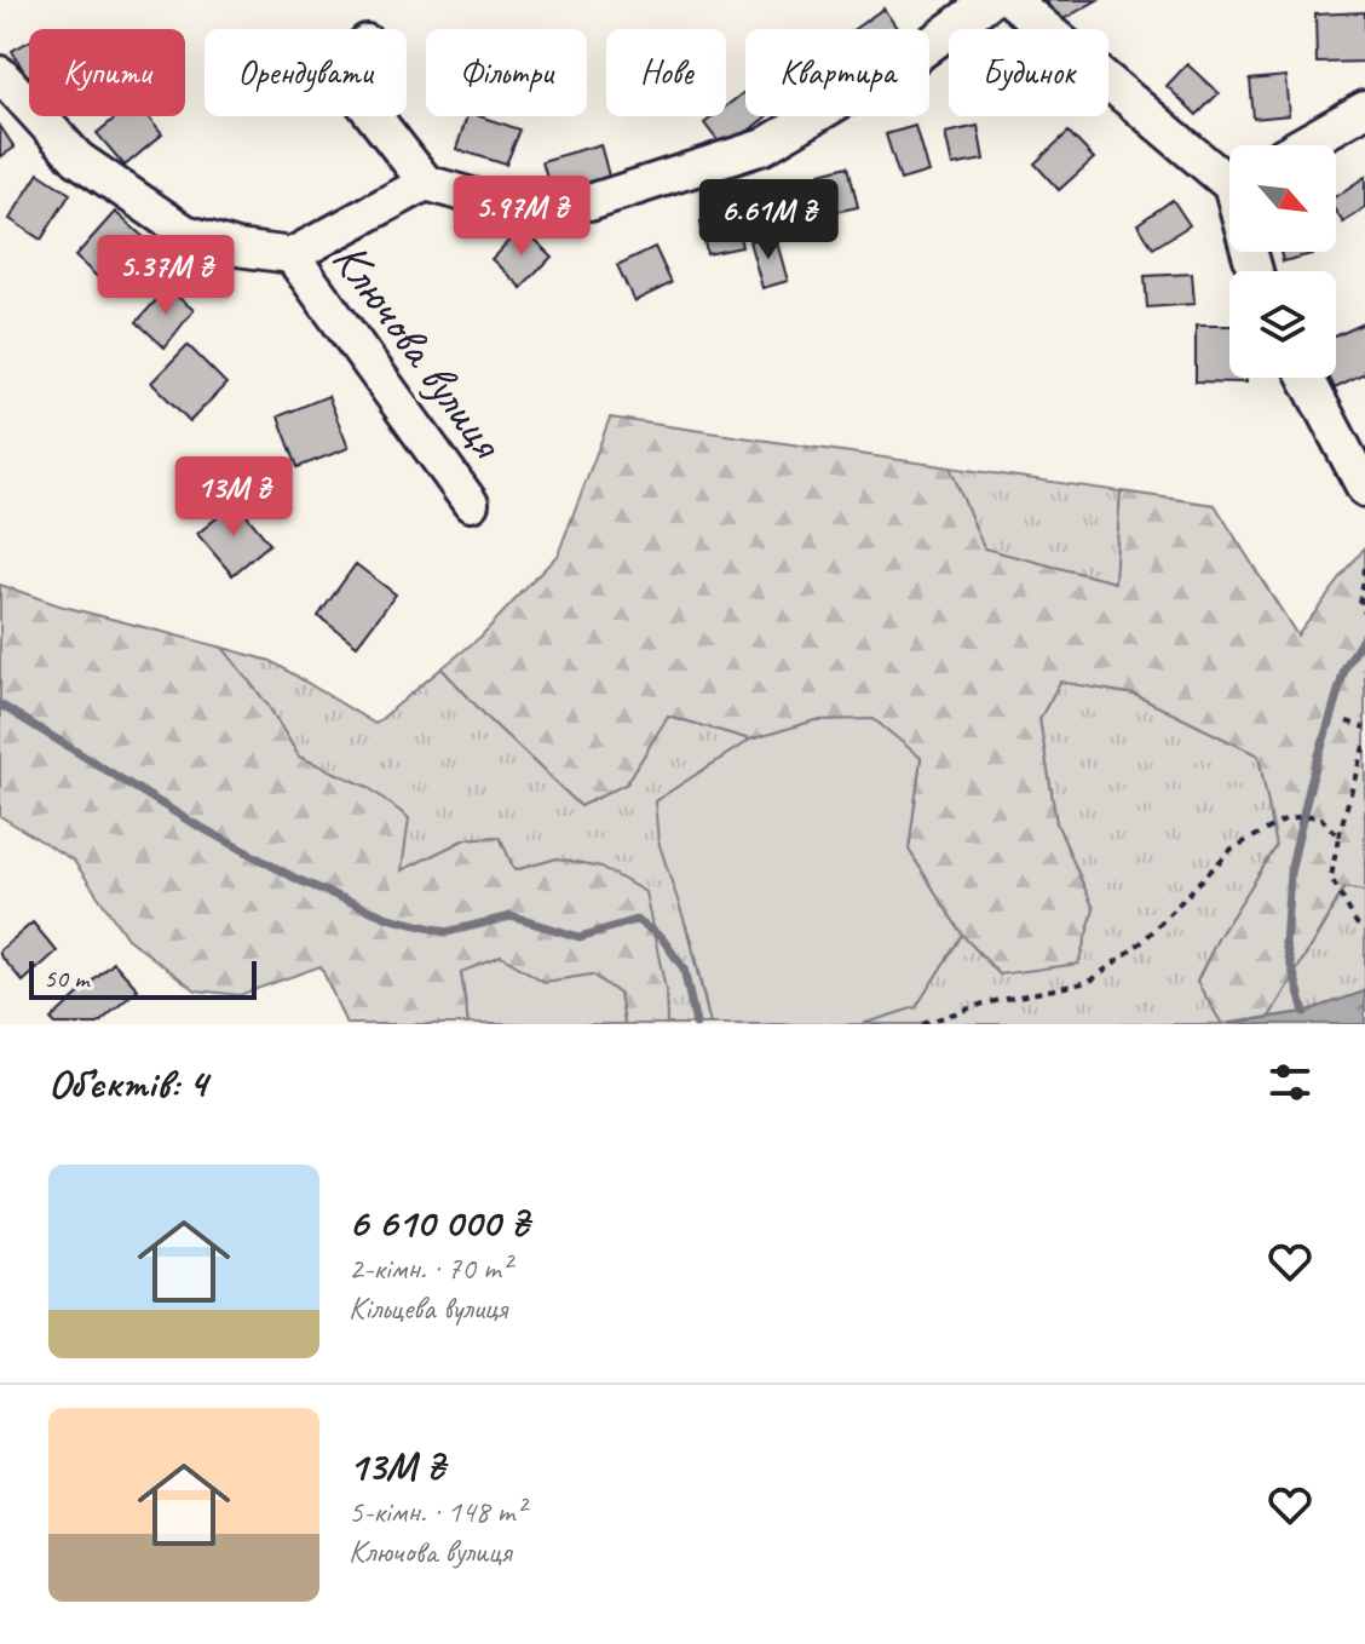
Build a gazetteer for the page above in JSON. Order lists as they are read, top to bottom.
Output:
{
  "streets": {
    "street": ["Ключова вулиця"]
  },
  "scale_bar": "50 m",
  "north": "bottom right",
  "page": {
    "chip": [
      "Купити",
      "Орендувати",
      "Фільтри",
      "Нове",
      "Квартира",
      "Будинок"
    ],
    "price": [
      "5.97M ₴",
      "6.61M ₴",
      "5.37M ₴",
      "13M ₴"
    ],
    "scale": "50 m",
    "heading": "Об’єктів: 4",
    "list": [
      {
        "name": "6 610 000 ₴",
        "note": "2-кімн. · 70 m² · Кільцева вулиця"
      },
      {
        "name": "13M ₴",
        "note": "5-кімн. · 148 m² · Ключова вулиця"
      }
    ]
  }
}
